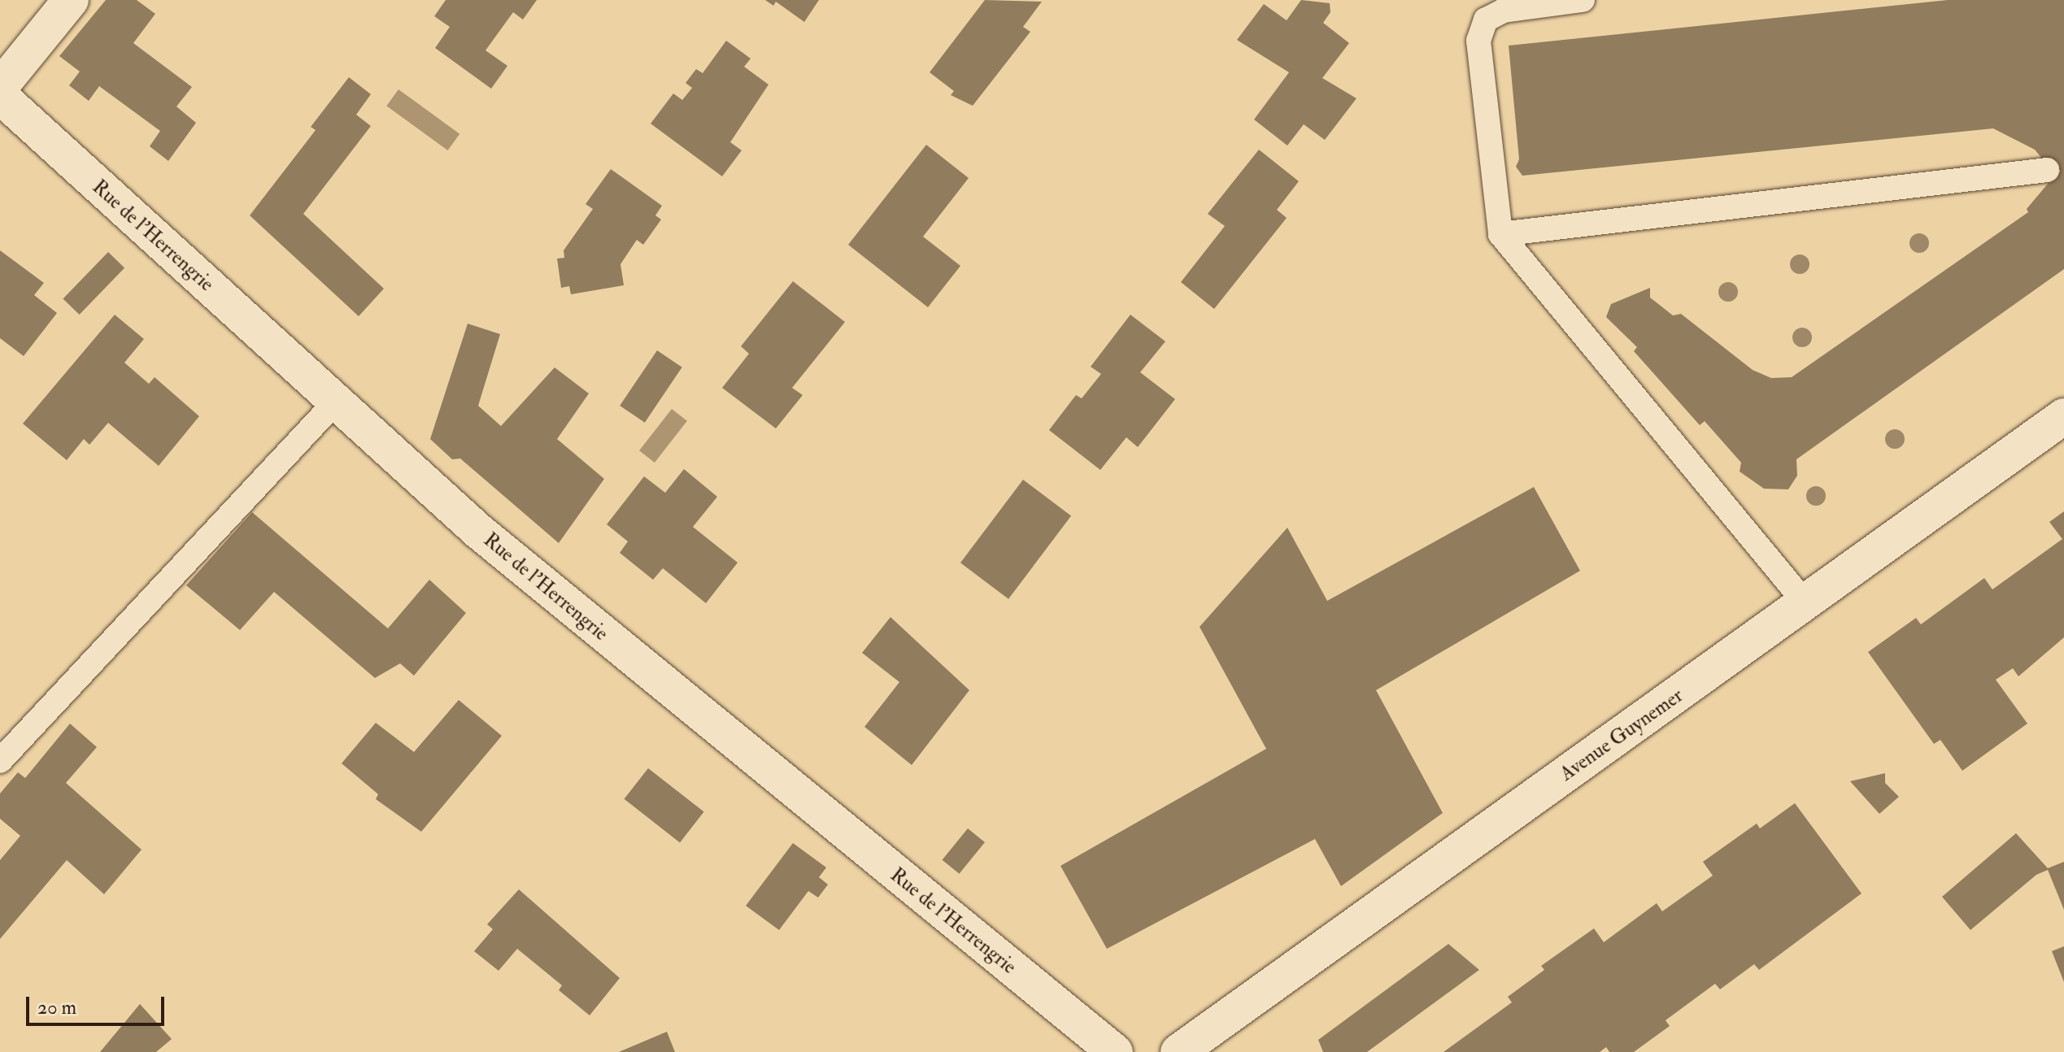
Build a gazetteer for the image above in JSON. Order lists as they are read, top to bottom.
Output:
{
  "streets": {
    "street": ["Rue de l'Herrengrie", "Avenue Guynemer"]
  },
  "scale_bar": "20 m"
}
